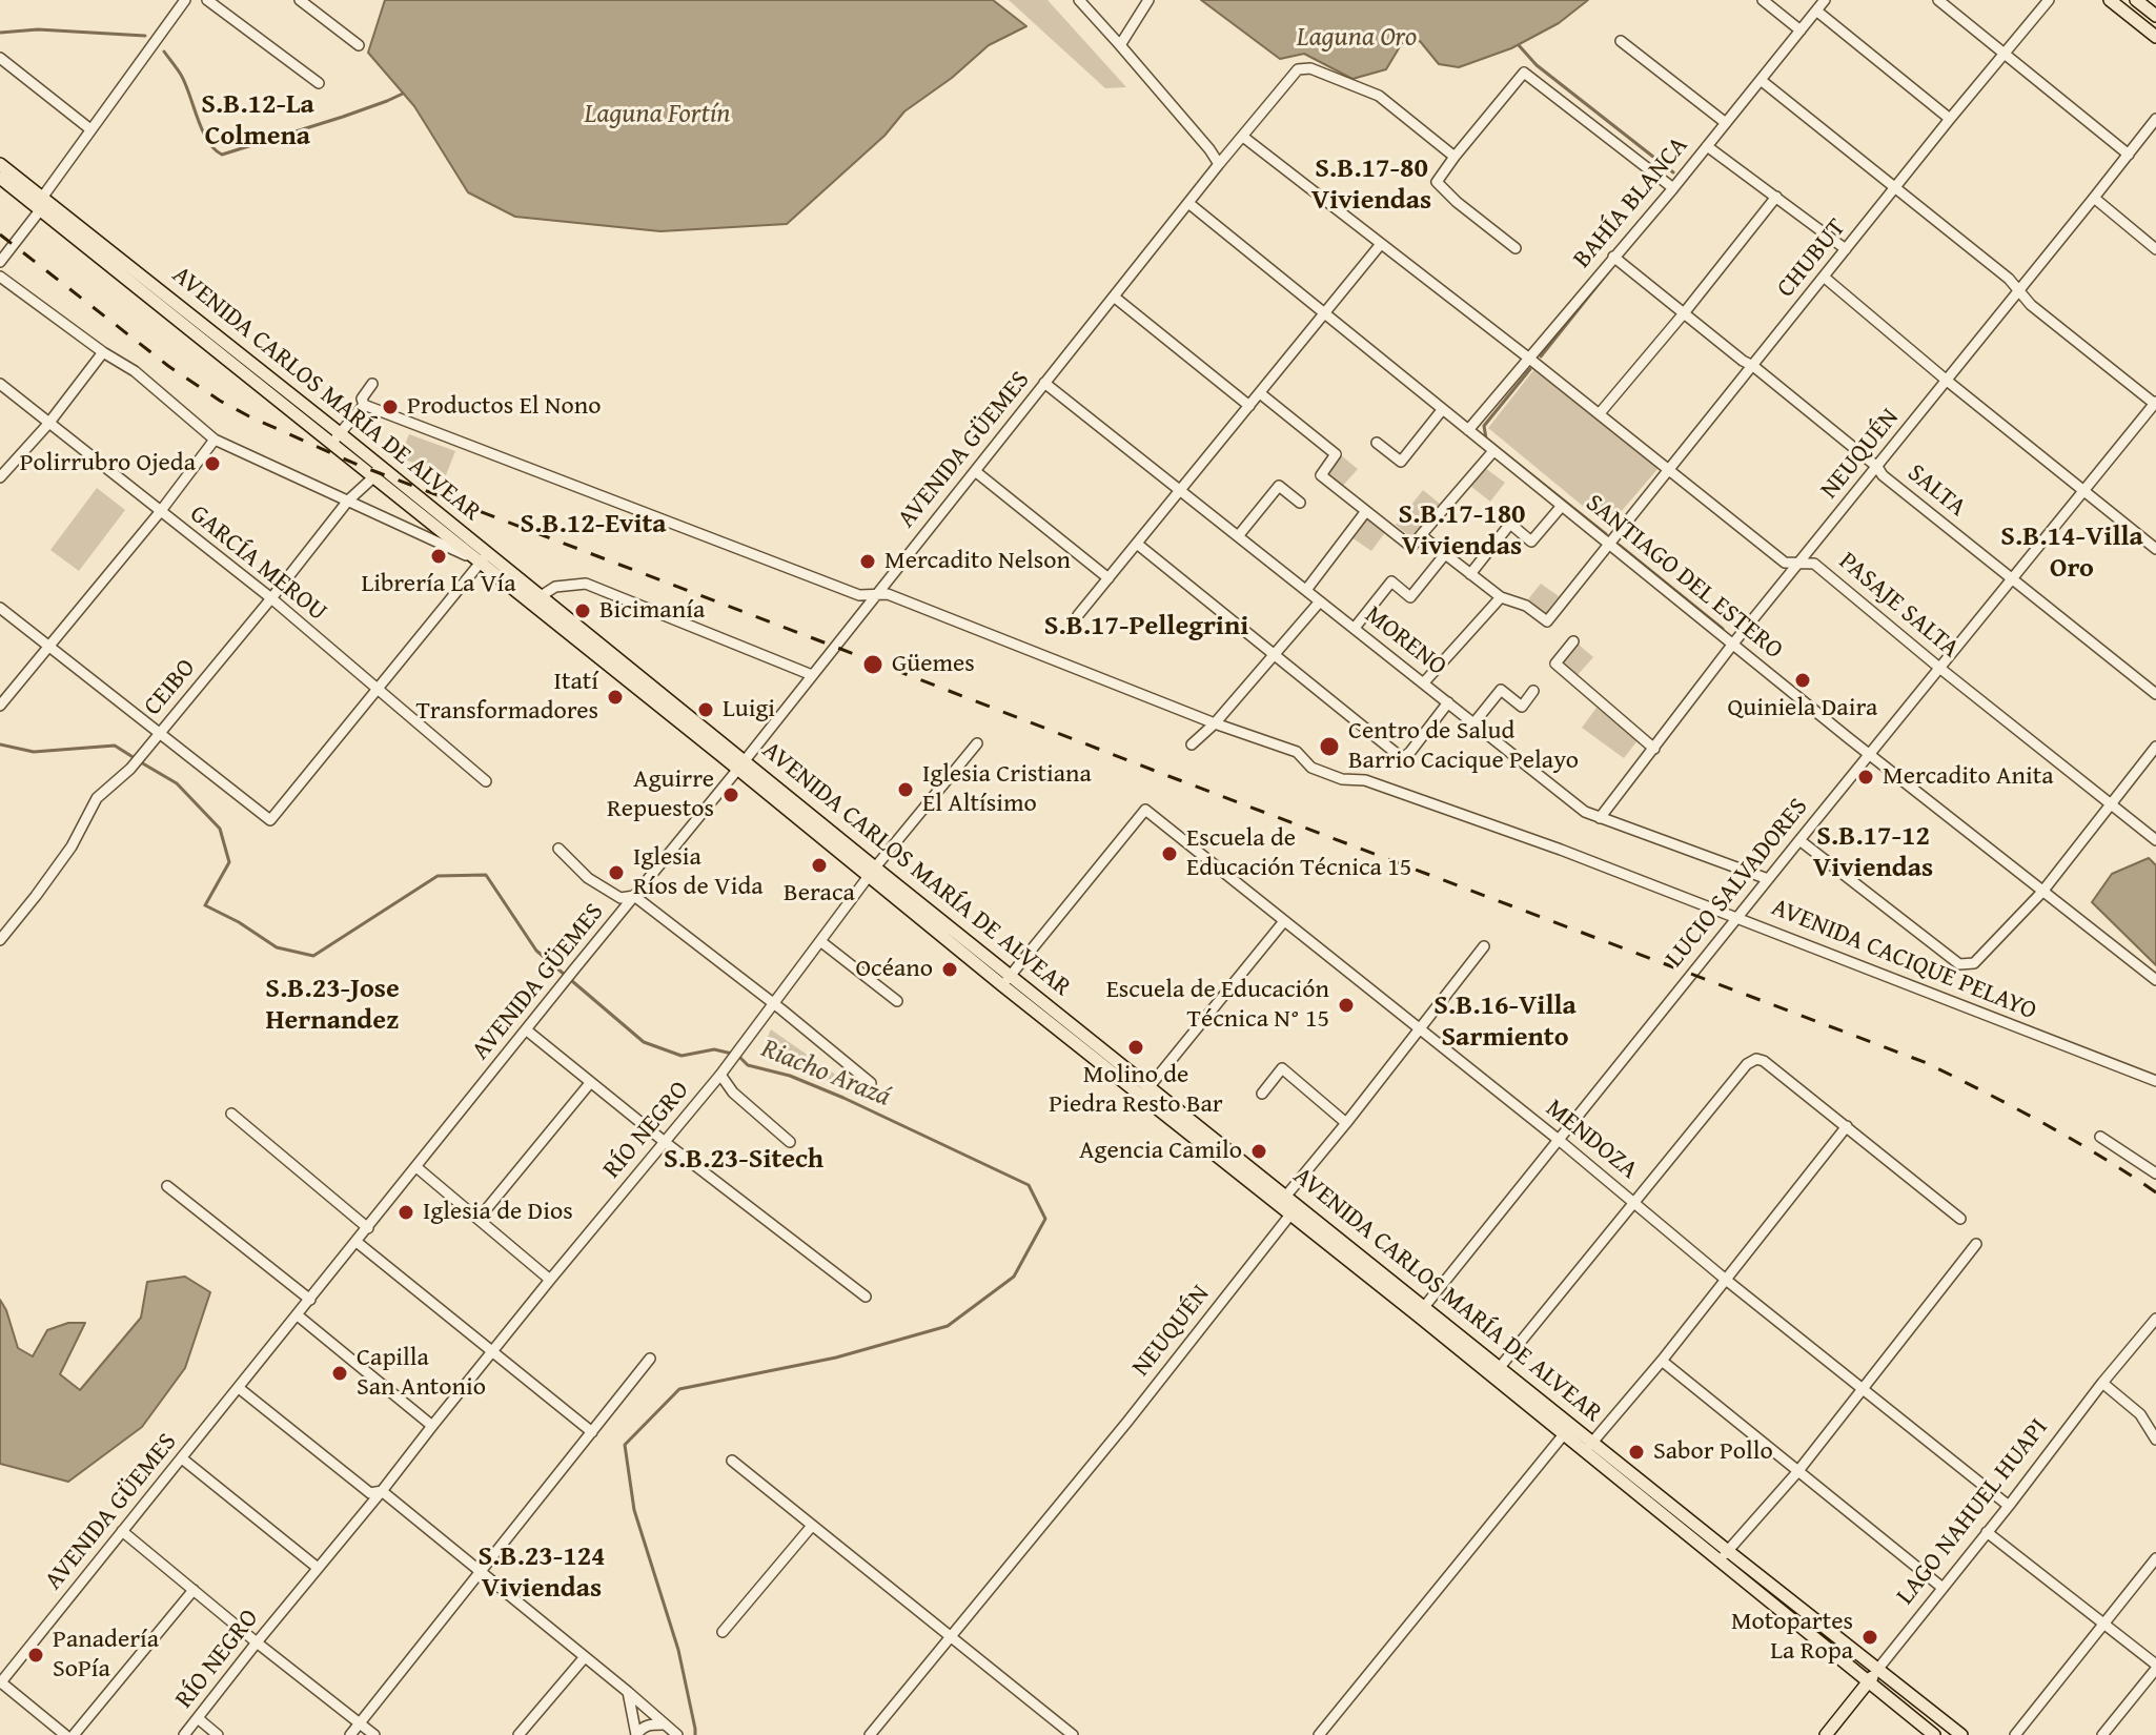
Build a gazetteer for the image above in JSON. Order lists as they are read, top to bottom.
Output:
{
  "streets": {
    "main road": ["AVENIDA CARLOS MARÍA DE ALVEAR", "LAGO NAHUEL HUAPI"],
    "street": [
      "BAHÍA BLANCA",
      "CHUBUT",
      "AVENIDA GÜEMES",
      "NEUQUÉN",
      "SALTA",
      "GARCÍA MEROU",
      "SANTIAGO DEL ESTERO",
      "PASAJE SALTA",
      "MORENO",
      "CEIBO",
      "LUCIO SALVADORES",
      "AVENIDA CACIQUE PELAYO",
      "RÍO NEGRO",
      "MENDOZA"
    ]
  },
  "crossings": [
    ["BAHÍA BLANCA", "SALTA"],
    ["BAHÍA BLANCA", "SANTIAGO DEL ESTERO"],
    ["BAHÍA BLANCA", "PASAJE SALTA"],
    ["CHUBUT", "SALTA"],
    ["CHUBUT", "SANTIAGO DEL ESTERO"],
    ["CHUBUT", "PASAJE SALTA"],
    ["AVENIDA CARLOS MARÍA DE ALVEAR", "AVENIDA GÜEMES"],
    ["AVENIDA CARLOS MARÍA DE ALVEAR", "NEUQUÉN"],
    ["AVENIDA CARLOS MARÍA DE ALVEAR", "CEIBO"],
    ["AVENIDA CARLOS MARÍA DE ALVEAR", "LUCIO SALVADORES"],
    ["AVENIDA CARLOS MARÍA DE ALVEAR", "RÍO NEGRO"],
    ["AVENIDA CARLOS MARÍA DE ALVEAR", "MENDOZA"],
    ["AVENIDA CARLOS MARÍA DE ALVEAR", "LAGO NAHUEL HUAPI"],
    ["AVENIDA GÜEMES", "SANTIAGO DEL ESTERO"],
    ["AVENIDA GÜEMES", "MORENO"],
    ["AVENIDA GÜEMES", "AVENIDA CACIQUE PELAYO"],
    ["NEUQUÉN", "SALTA"],
    ["NEUQUÉN", "SANTIAGO DEL ESTERO"],
    ["NEUQUÉN", "PASAJE SALTA"],
    ["NEUQUÉN", "MORENO"],
    ["SALTA", "LUCIO SALVADORES"],
    ["GARCÍA MEROU", "CEIBO"],
    ["SANTIAGO DEL ESTERO", "LUCIO SALVADORES"],
    ["PASAJE SALTA", "LUCIO SALVADORES"],
    ["MORENO", "LUCIO SALVADORES"],
    ["LUCIO SALVADORES", "AVENIDA CACIQUE PELAYO"],
    ["LUCIO SALVADORES", "MENDOZA"],
    ["MENDOZA", "LAGO NAHUEL HUAPI"]
  ],
  "districts": [
    "S.B.12-La Colmena",
    "S.B.17-80 Viviendas",
    "S.B.17-180 Viviendas",
    "S.B.12-Evita",
    "S.B.14-Villa Oro",
    "S.B.17-Pellegrini",
    "S.B.17-12 Viviendas",
    "S.B.23-Jose Hernandez",
    "S.B.16-Villa Sarmiento",
    "S.B.23-Sitech",
    "S.B.23-124 Viviendas"
  ],
  "water": ["Laguna Oro", "Laguna Fortín", "Riacho Arazá"],
  "places": [
    "Productos El Nono",
    "Polirrubro Ojeda",
    "Librería La Vía",
    "Mercadito Nelson",
    "Bicimanía",
    "Güemes",
    "Quiniela Daira",
    "Itatí Transformadores",
    "Luigi",
    "Centro de Salud Barrio Cacique Pelayo",
    "Mercadito Anita",
    "Iglesia Cristiana El Altísimo",
    "Aguirre Repuestos",
    "Escuela de Educación Técnica 15",
    "Beraca",
    "Iglesia Ríos de Vida",
    "Océano",
    "Escuela de Educación Técnica N° 15",
    "Molino de Piedra Resto Bar",
    "Agencia Camilo",
    "Iglesia de Dios",
    "Capilla San Antonio",
    "Sabor Pollo",
    "Motopartes La Ropa",
    "Panadería SoPía"
  ]
}
